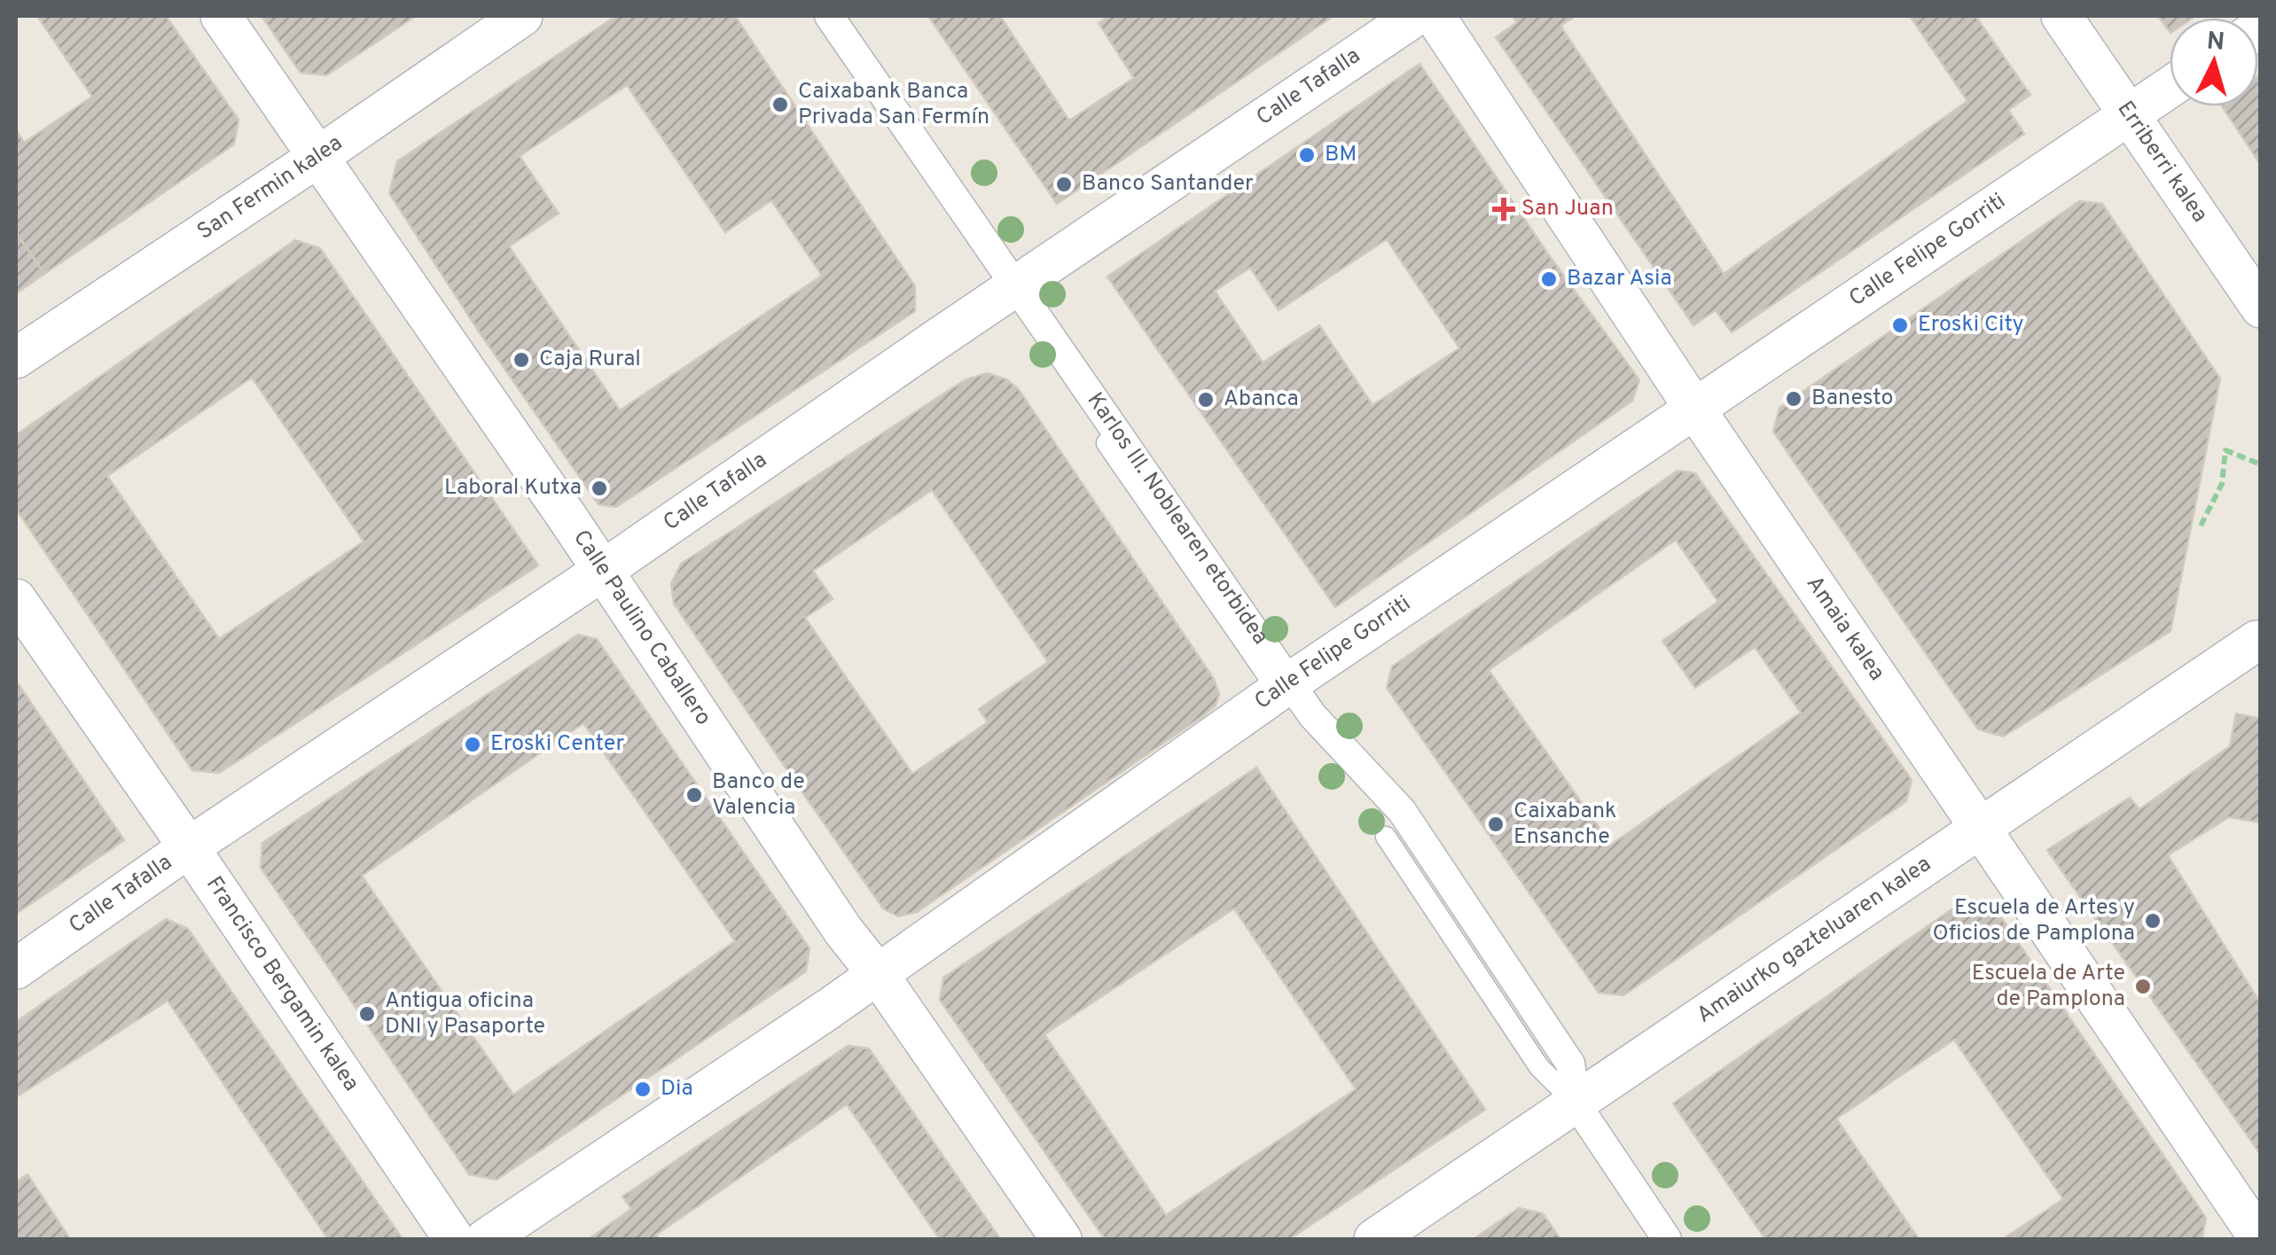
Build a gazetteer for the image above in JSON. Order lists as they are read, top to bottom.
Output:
{
  "streets": {
    "street": [
      "Calle Tafalla",
      "Erriberri kalea",
      "San Fermin kalea",
      "Calle Felipe Gorriti",
      "Karlos III. Noblearen etorbidea",
      "Calle Paulino Caballero",
      "Amaia kalea",
      "Amaiurko gazteluaren kalea",
      "Francisco Bergamin kalea"
    ]
  },
  "crossings": [
    ["Calle Tafalla", "Karlos III. Noblearen etorbidea"],
    ["Calle Tafalla", "Calle Paulino Caballero"],
    ["Calle Tafalla", "Francisco Bergamin kalea"],
    ["Erriberri kalea", "Calle Felipe Gorriti"],
    ["San Fermin kalea", "Calle Paulino Caballero"],
    ["Calle Felipe Gorriti", "Karlos III. Noblearen etorbidea"],
    ["Calle Felipe Gorriti", "Calle Paulino Caballero"],
    ["Calle Felipe Gorriti", "Amaia kalea"],
    ["Karlos III. Noblearen etorbidea", "Amaiurko gazteluaren kalea"],
    ["Amaia kalea", "Amaiurko gazteluaren kalea"]
  ],
  "places": {
    "other": [
      "Caixabank Banca Privada San Fermín",
      "BM",
      "Banco Santander",
      "Bazar Asia",
      "Eroski City",
      "Caja Rural",
      "Banesto",
      "Abanca",
      "Laboral Kutxa",
      "Eroski Center",
      "Banco de Valencia",
      "Caixabank Ensanche",
      "Escuela de Artes y Oficios de Pamplona",
      "Escuela de Arte de Pamplona",
      "Antigua oficina DNI y Pasaporte",
      "Dia"
    ],
    "health": ["San Juan"]
  },
  "north": "top"
}
